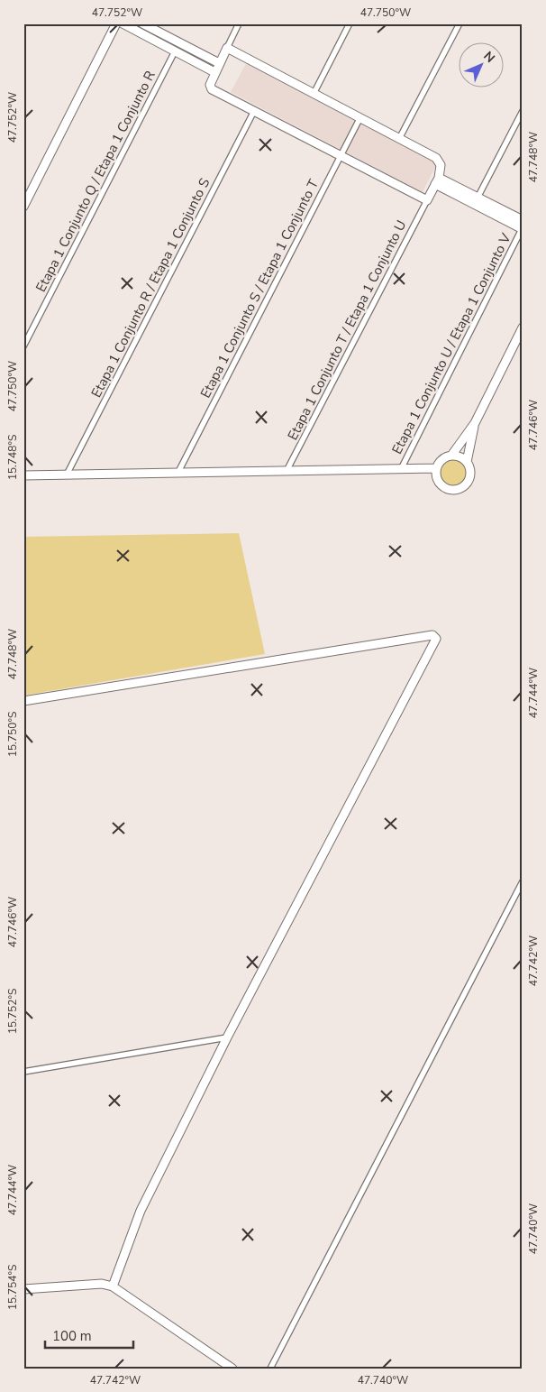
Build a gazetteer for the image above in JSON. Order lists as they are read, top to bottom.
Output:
{
  "streets": {
    "street": [
      "Etapa 1 Conjunto Q / Etapa 1 Conjunto R",
      "Etapa 1 Conjunto R / Etapa 1 Conjunto S",
      "Etapa 1 Conjunto S / Etapa 1 Conjunto T",
      "Etapa 1 Conjunto T / Etapa 1 Conjunto U",
      "Etapa 1 Conjunto U / Etapa 1 Conjunto V"
    ]
  },
  "scale_bar": "100 m",
  "north": "top right",
  "coordinates": [
    "47.752°W",
    "47.750°W",
    "47.748°W",
    "47.746°W",
    "15.748°S",
    "47.744°W",
    "15.750°S",
    "47.742°W",
    "15.752°S",
    "47.740°W",
    "15.754°S"
  ]
}
